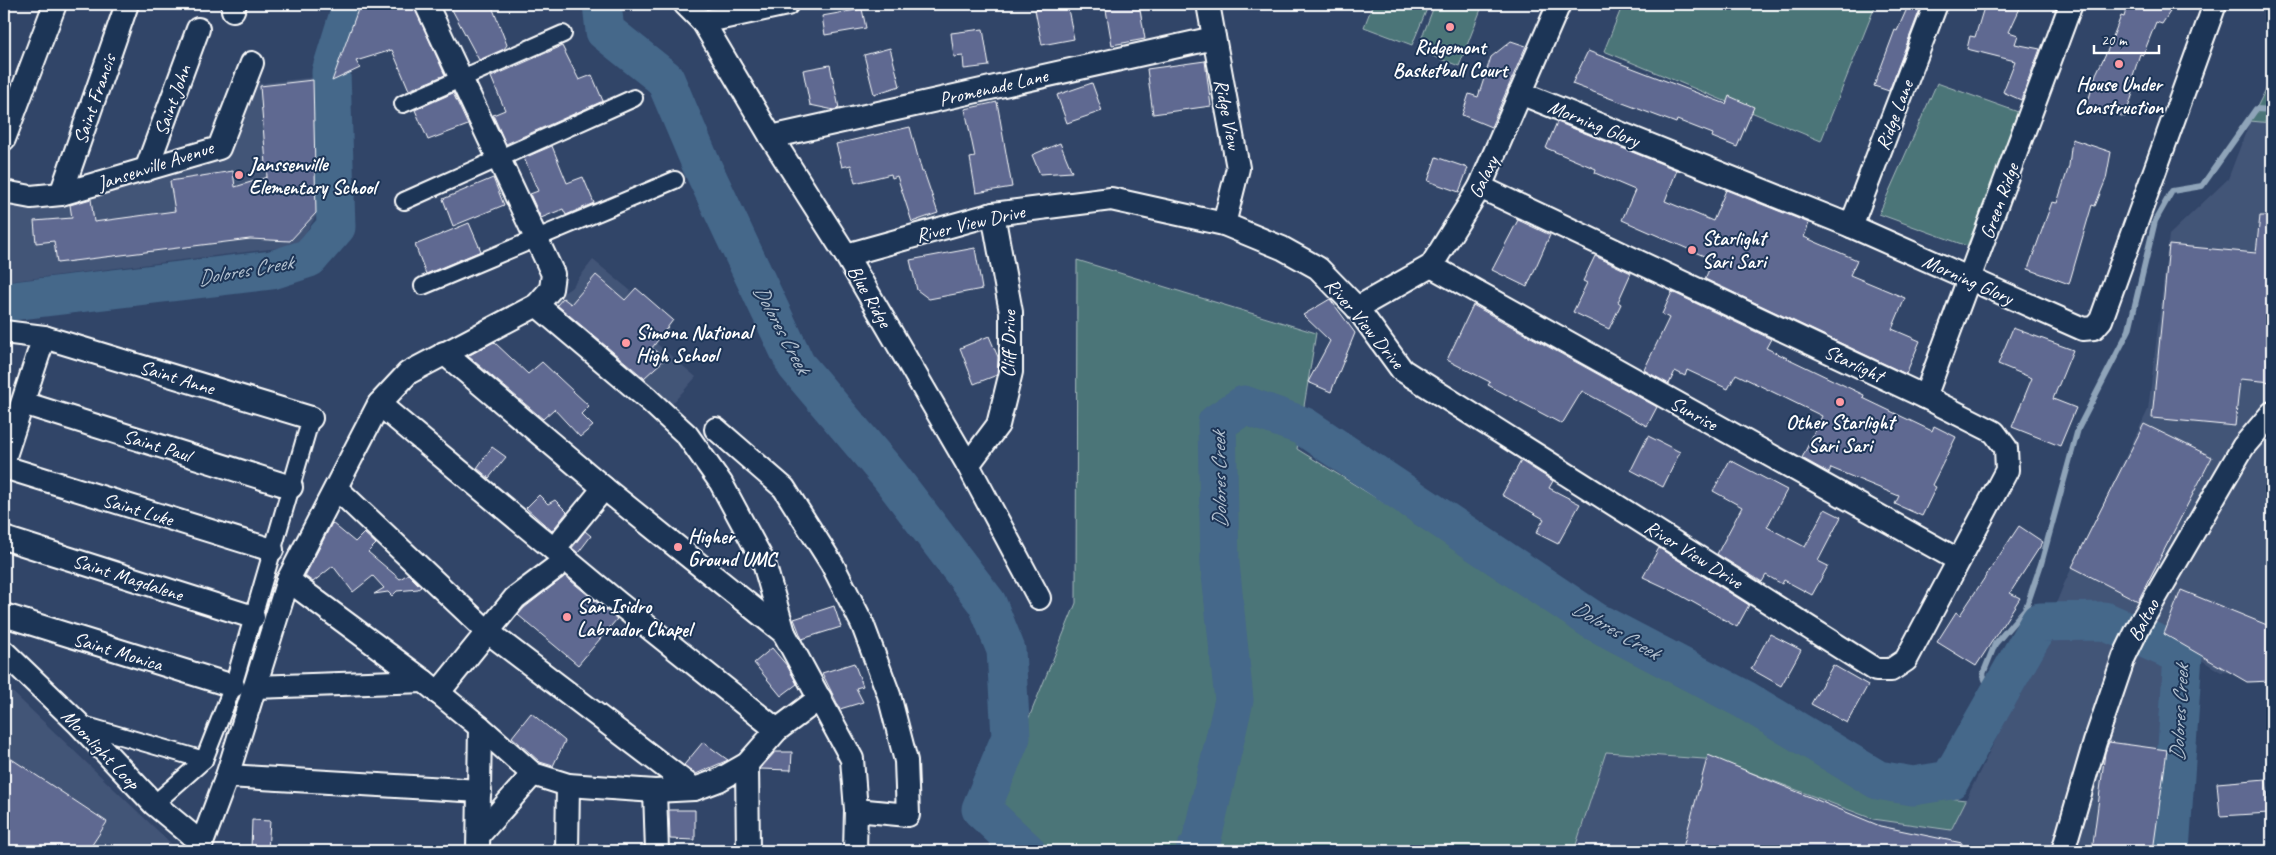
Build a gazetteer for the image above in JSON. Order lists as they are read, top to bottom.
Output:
{
  "streets": {
    "street": [
      "Promenade Lane",
      "Saint Francis",
      "Saint John",
      "Ridge View",
      "Ridge Lane",
      "Morning Glory",
      "Jansenville Avenue",
      "Galaxy",
      "Green Ridge",
      "River View Drive",
      "Blue Ridge",
      "Cliff Drive",
      "Starlight",
      "Saint Anne",
      "Sunrise",
      "Saint Paul",
      "Saint Luke",
      "Saint Magdalene",
      "Baltao",
      "Saint Monica",
      "Moonlight Loop"
    ]
  },
  "crossings": [
    ["Promenade Lane", "Ridge View"],
    ["Promenade Lane", "Blue Ridge"],
    ["Saint Francis", "Jansenville Avenue"],
    ["Saint John", "Jansenville Avenue"],
    ["Ridge View", "River View Drive"],
    ["Ridge Lane", "Morning Glory"],
    ["Morning Glory", "Galaxy"],
    ["Morning Glory", "Green Ridge"],
    ["Galaxy", "River View Drive"],
    ["Galaxy", "Starlight"],
    ["Galaxy", "Sunrise"],
    ["Green Ridge", "Starlight"],
    ["River View Drive", "Blue Ridge"],
    ["River View Drive", "Cliff Drive"],
    ["River View Drive", "Starlight"],
    ["Blue Ridge", "Cliff Drive"],
    ["Starlight", "Sunrise"]
  ],
  "water": ["Dolores Creek"],
  "places": [
    "Ridgemont Basketball Court",
    "House Under Construction",
    "Janssenville Elementary School",
    "Starlight Sari Sari",
    "Simona National High School",
    "Other Starlight Sari Sari",
    "Higher Ground UMC",
    "San Isidro Labrador Chapel"
  ],
  "scale_bar": "20 m"
}
